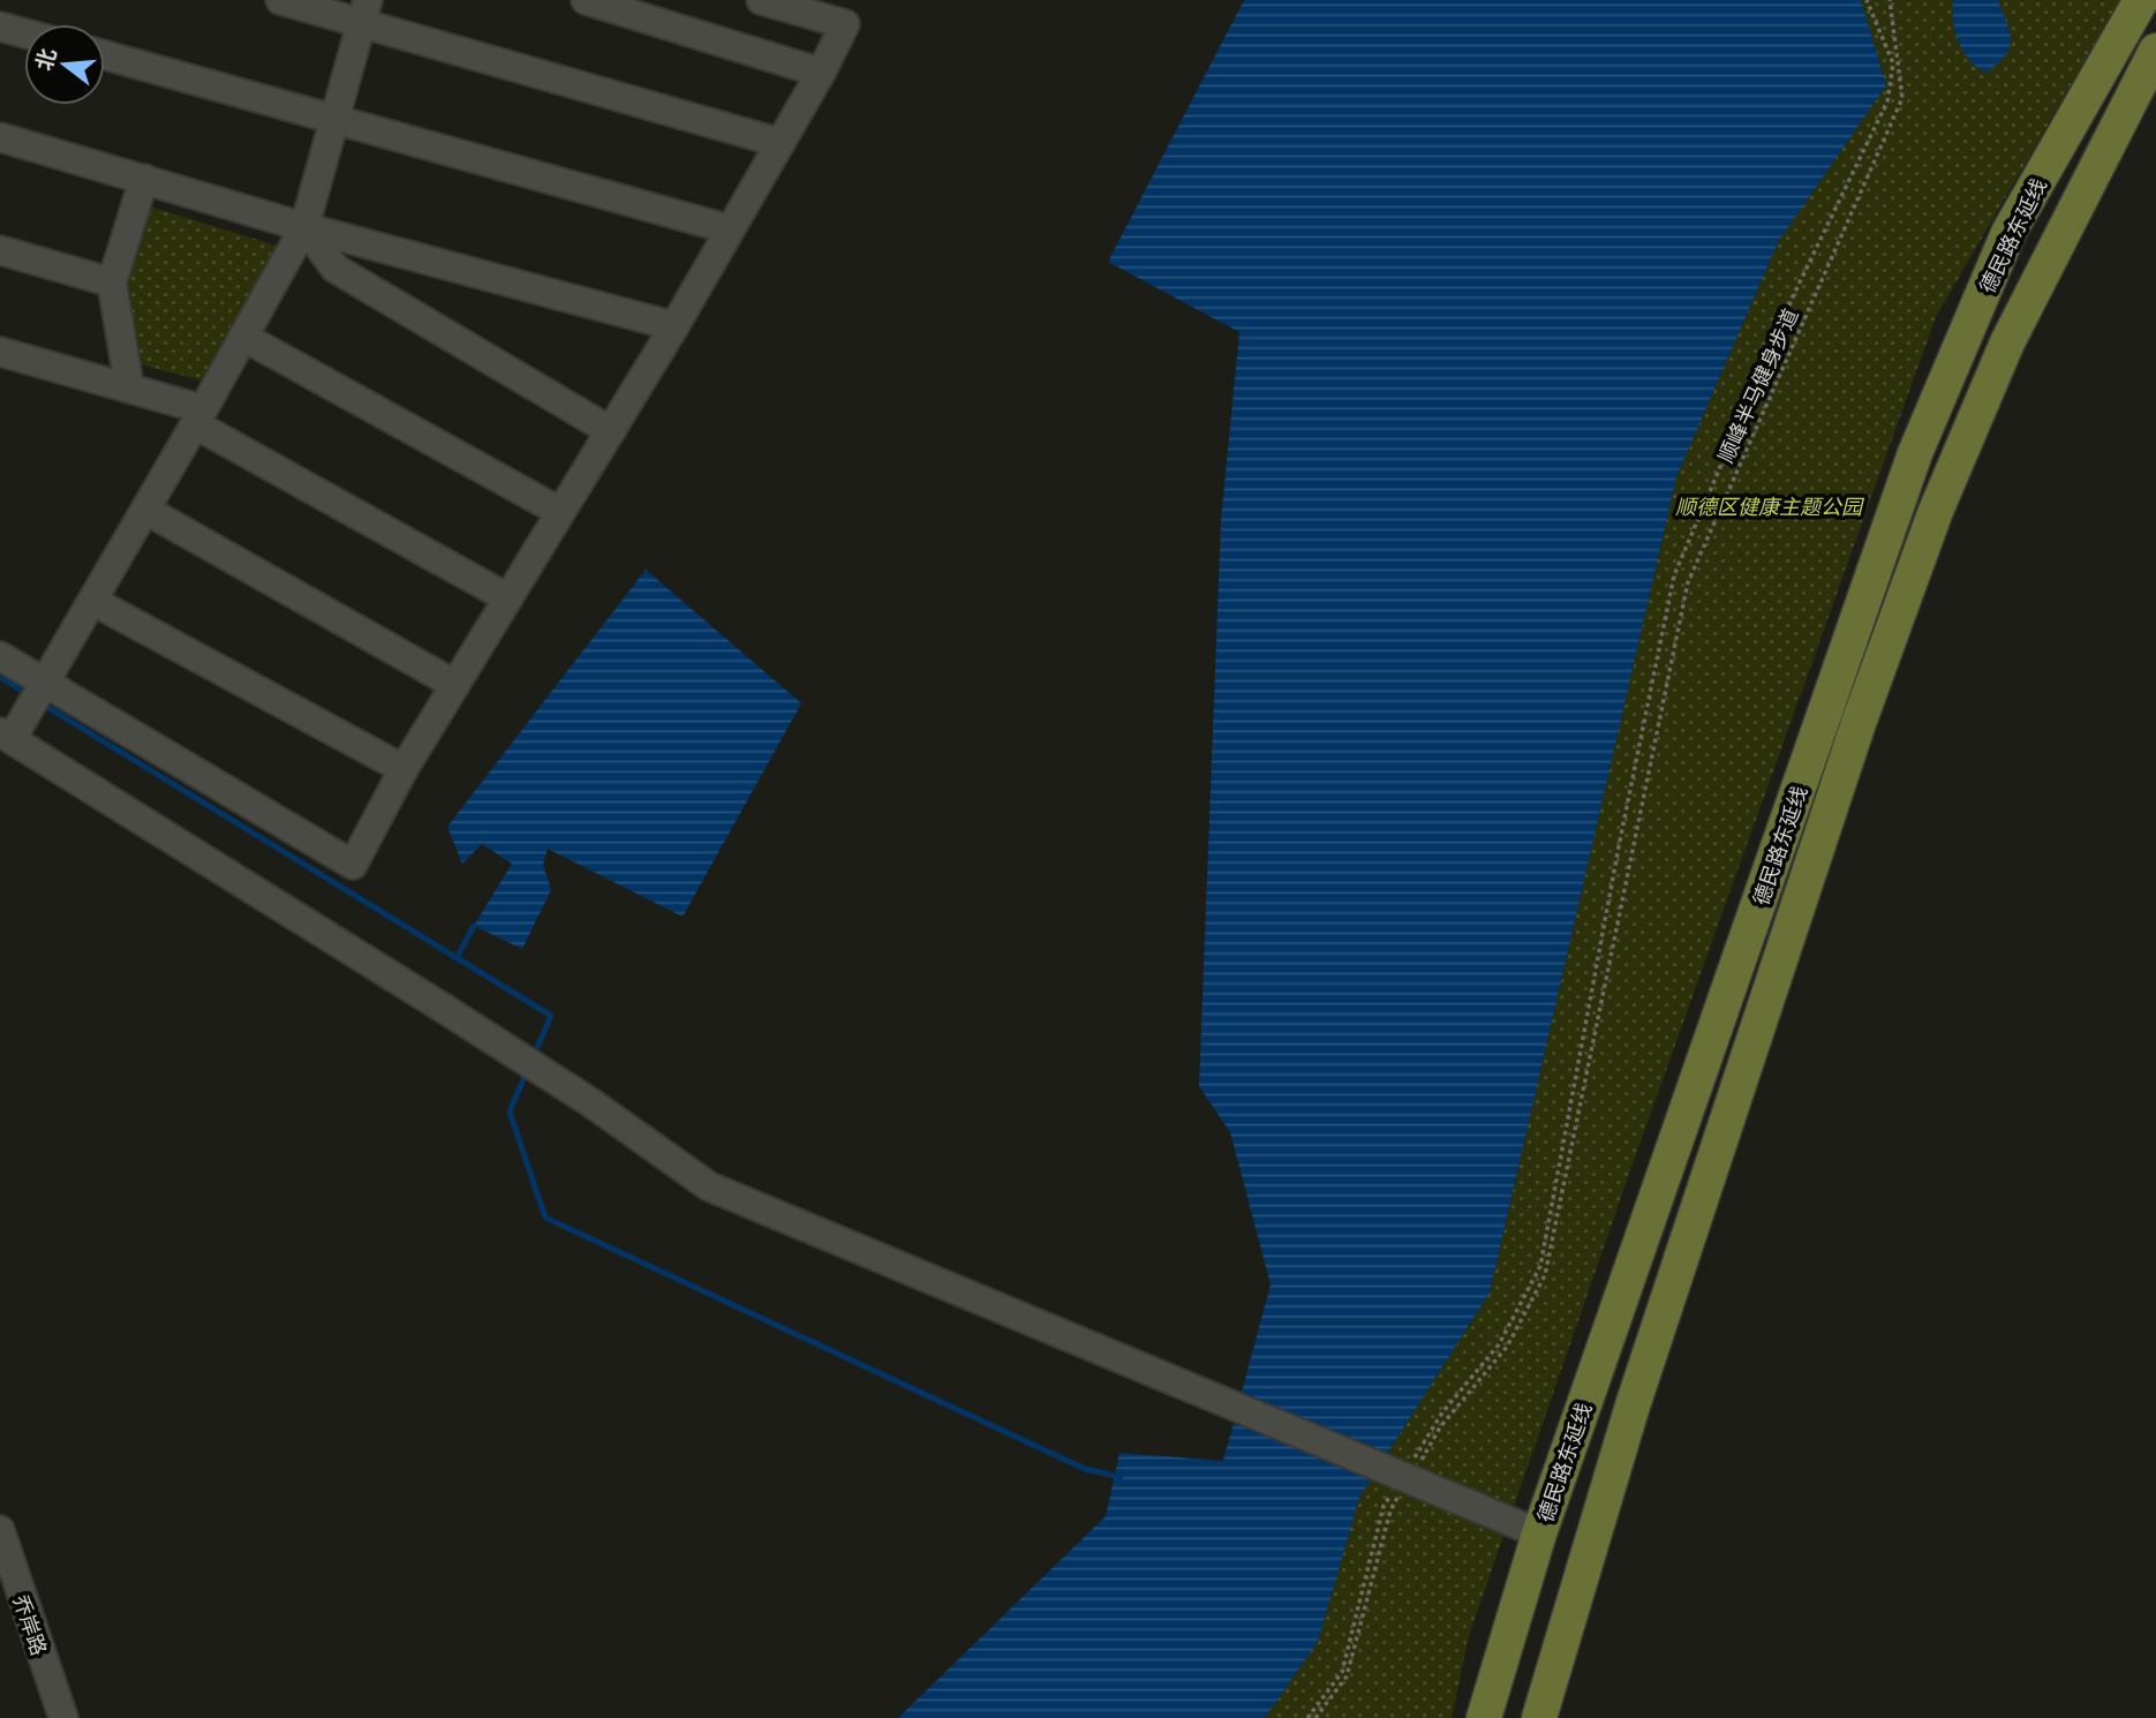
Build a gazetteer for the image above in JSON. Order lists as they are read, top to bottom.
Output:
{
  "streets": {
    "main road": ["德民路东延线"],
    "street": ["乔岸路"],
    "path": ["顺峰半马健身步道"]
  },
  "parks": ["顺德区健康主题公园"],
  "north": "left"
}
